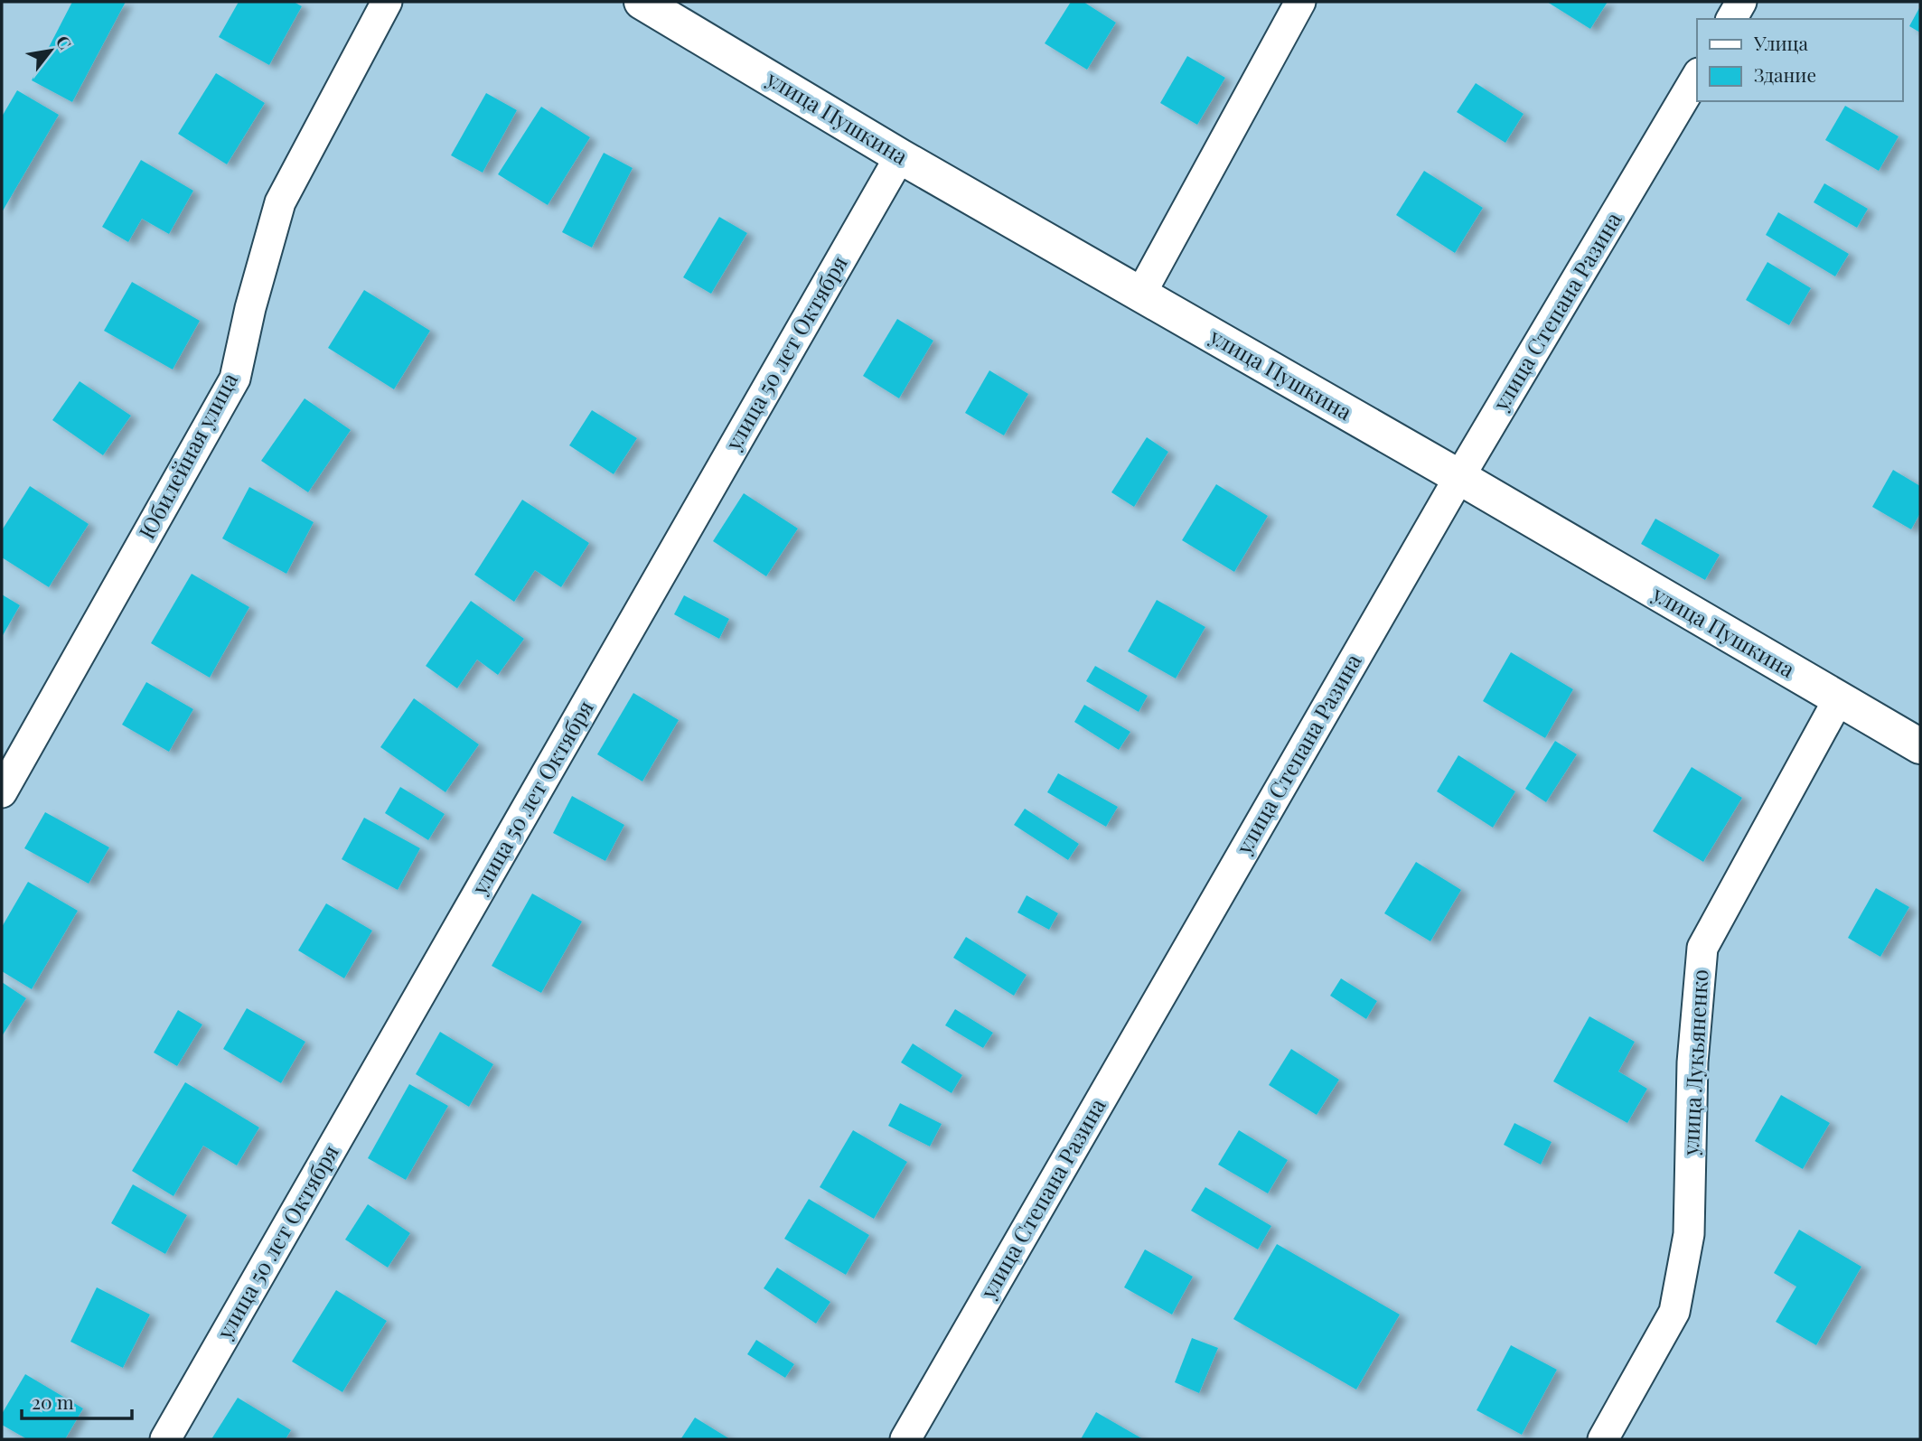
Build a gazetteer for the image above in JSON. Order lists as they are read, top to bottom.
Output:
{
  "streets": {
    "street": [
      "улица Пушкина",
      "улица Степана Разина",
      "улица 50 лет Октября",
      "Юбилейная улица",
      "улица Лукьяненко"
    ]
  },
  "crossings": [
    ["улица Пушкина", "улица Степана Разина"],
    ["улица Пушкина", "улица 50 лет Октября"],
    ["улица Пушкина", "улица Лукьяненко"]
  ],
  "legend": ["Улица", "Здание"],
  "scale_bar": "20 m",
  "north": "top right"
}
